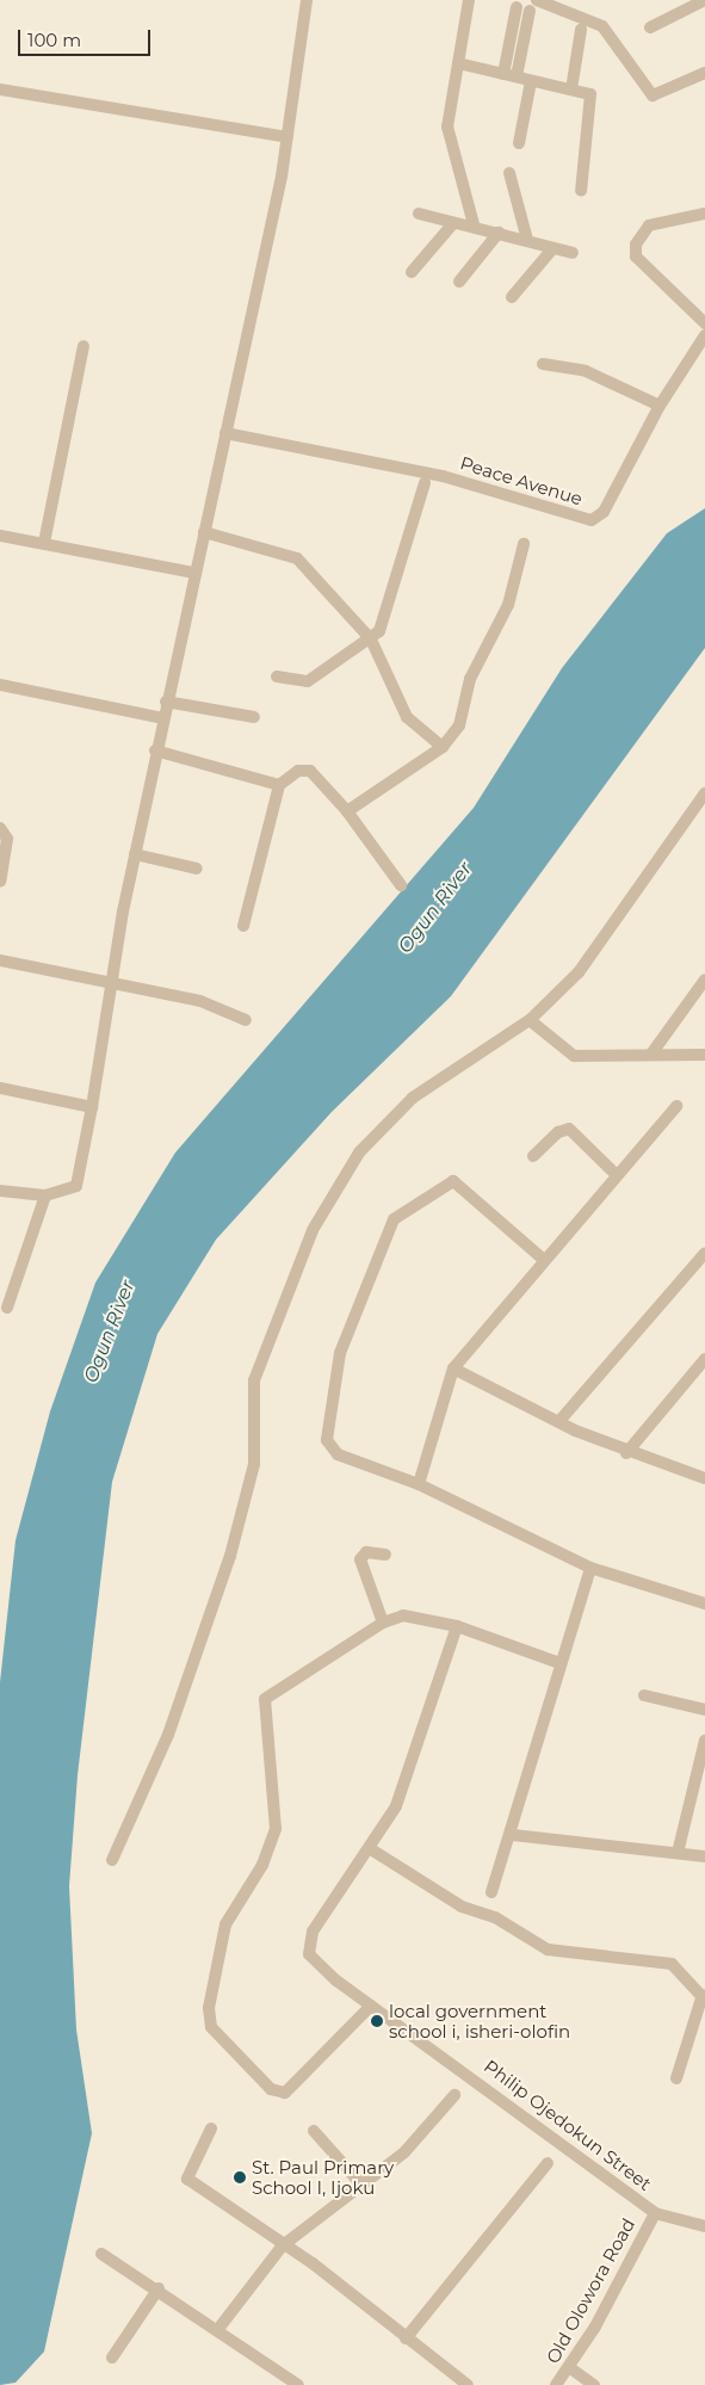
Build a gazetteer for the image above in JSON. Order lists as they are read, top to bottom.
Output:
{
  "streets": {
    "street": ["Peace Avenue", "Philip Ojedokun Street", "Old Olowora Road"]
  },
  "crossings": [
    ["Philip Ojedokun Street", "Old Olowora Road"]
  ],
  "water": ["Ogun River"],
  "places": ["local government school i, isheri-olofin", "St. Paul Primary School I, Ijoku"],
  "scale_bar": "100 m"
}
